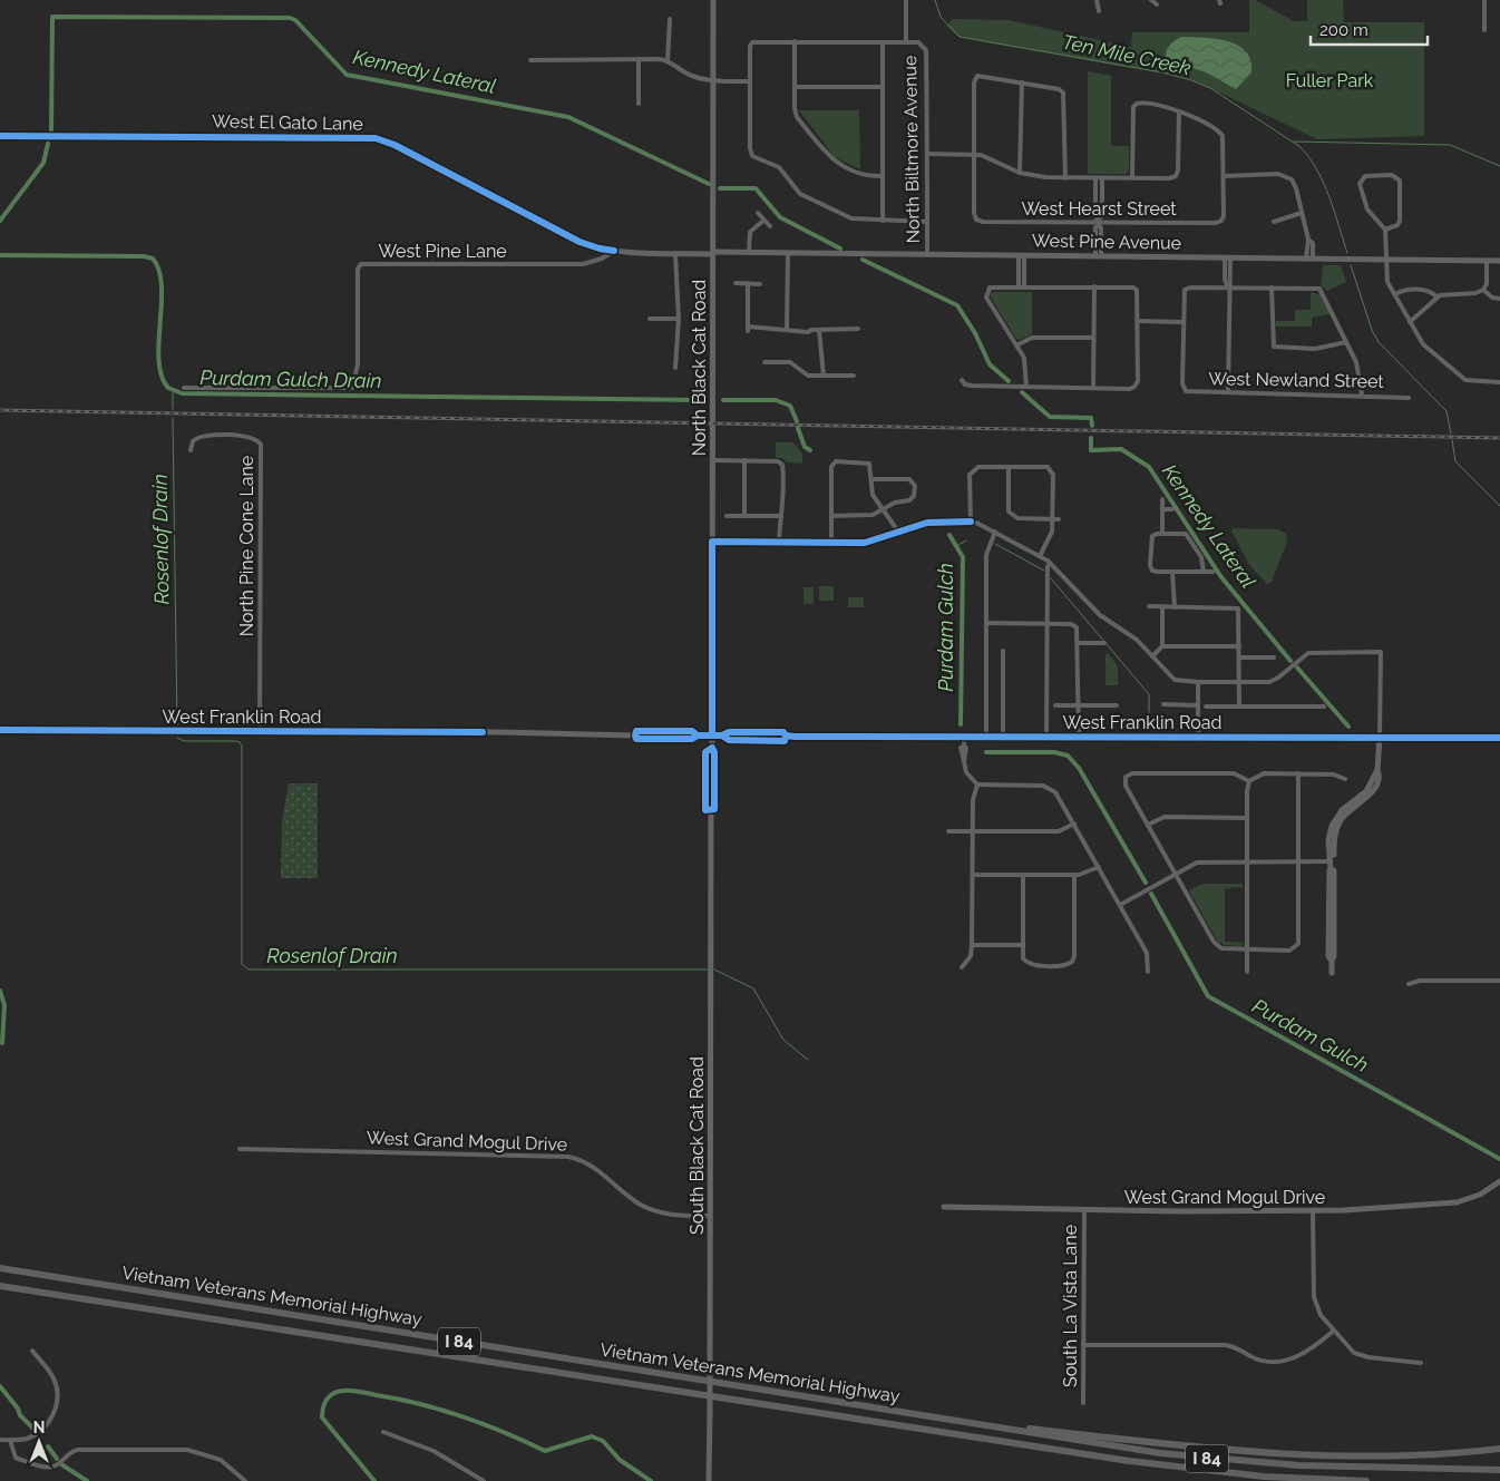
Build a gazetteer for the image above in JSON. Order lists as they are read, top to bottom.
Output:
{
  "streets": {
    "highway": ["Vietnam Veterans Memorial Highway", "I 84"],
    "street": [
      "West El Gato Lane",
      "North Biltmore Avenue",
      "West Hearst Street",
      "West Pine Avenue",
      "West Pine Lane",
      "North Black Cat Road",
      "West Newland Street",
      "North Pine Cone Lane",
      "West Franklin Road",
      "West Grand Mogul Drive",
      "South Black Cat Road",
      "South La Vista Lane"
    ]
  },
  "crossings": [
    ["West El Gato Lane", "West Pine Lane"],
    ["North Biltmore Avenue", "West Pine Avenue"],
    ["West Pine Avenue", "West Pine Lane"],
    ["West Pine Avenue", "North Black Cat Road"],
    ["West Pine Lane", "North Black Cat Road"],
    ["North Black Cat Road", "West Franklin Road"],
    ["North Black Cat Road", "South Black Cat Road"],
    ["North Pine Cone Lane", "West Franklin Road"],
    ["West Franklin Road", "South Black Cat Road"],
    ["West Grand Mogul Drive", "South Black Cat Road"],
    ["West Grand Mogul Drive", "South La Vista Lane"]
  ],
  "water": [
    "Ten Mile Creek",
    "Kennedy Lateral",
    "Purdam Gulch Drain",
    "Rosenlof Drain",
    "Purdam Gulch"
  ],
  "parks": ["Fuller Park"],
  "scale_bar": "200 m",
  "north": "top"
}
